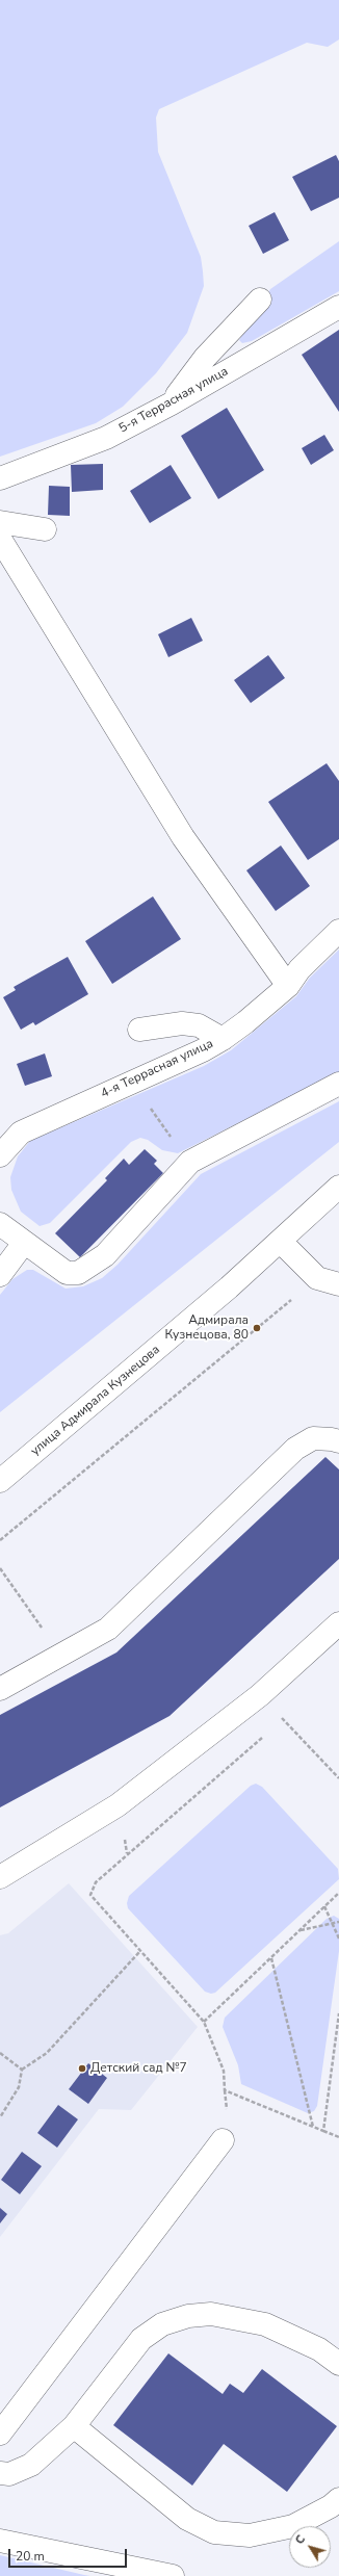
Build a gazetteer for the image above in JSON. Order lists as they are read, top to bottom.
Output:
{
  "streets": {
    "main road": ["5-я Террасная улица", "4-я Террасная улица", "улица Адмирала Кузнецова"]
  },
  "places": ["Адмирала Кузнецова, 80", "Детский сад №7"],
  "scale_bar": "20 m",
  "north": "top left"
}
